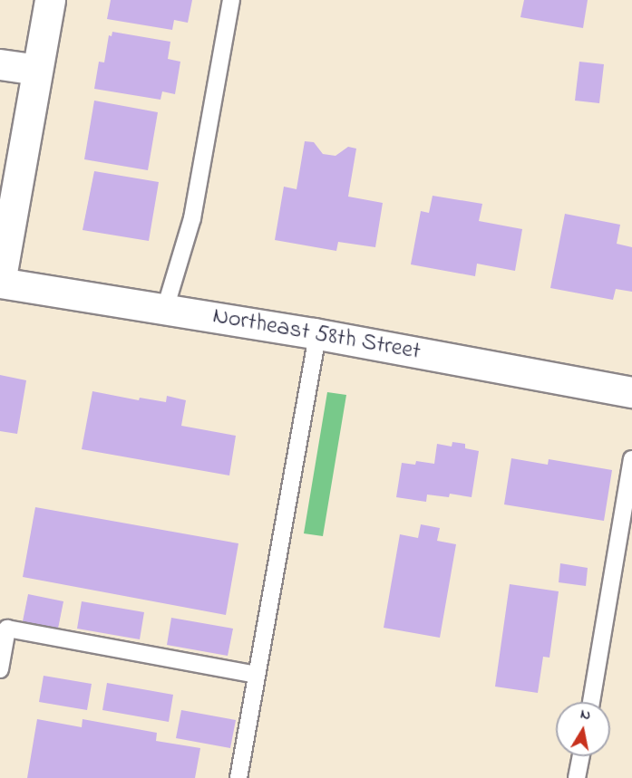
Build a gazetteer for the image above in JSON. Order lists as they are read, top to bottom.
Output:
{
  "streets": {
    "street": ["Northeast 58th Street"]
  },
  "north": "top"
}
